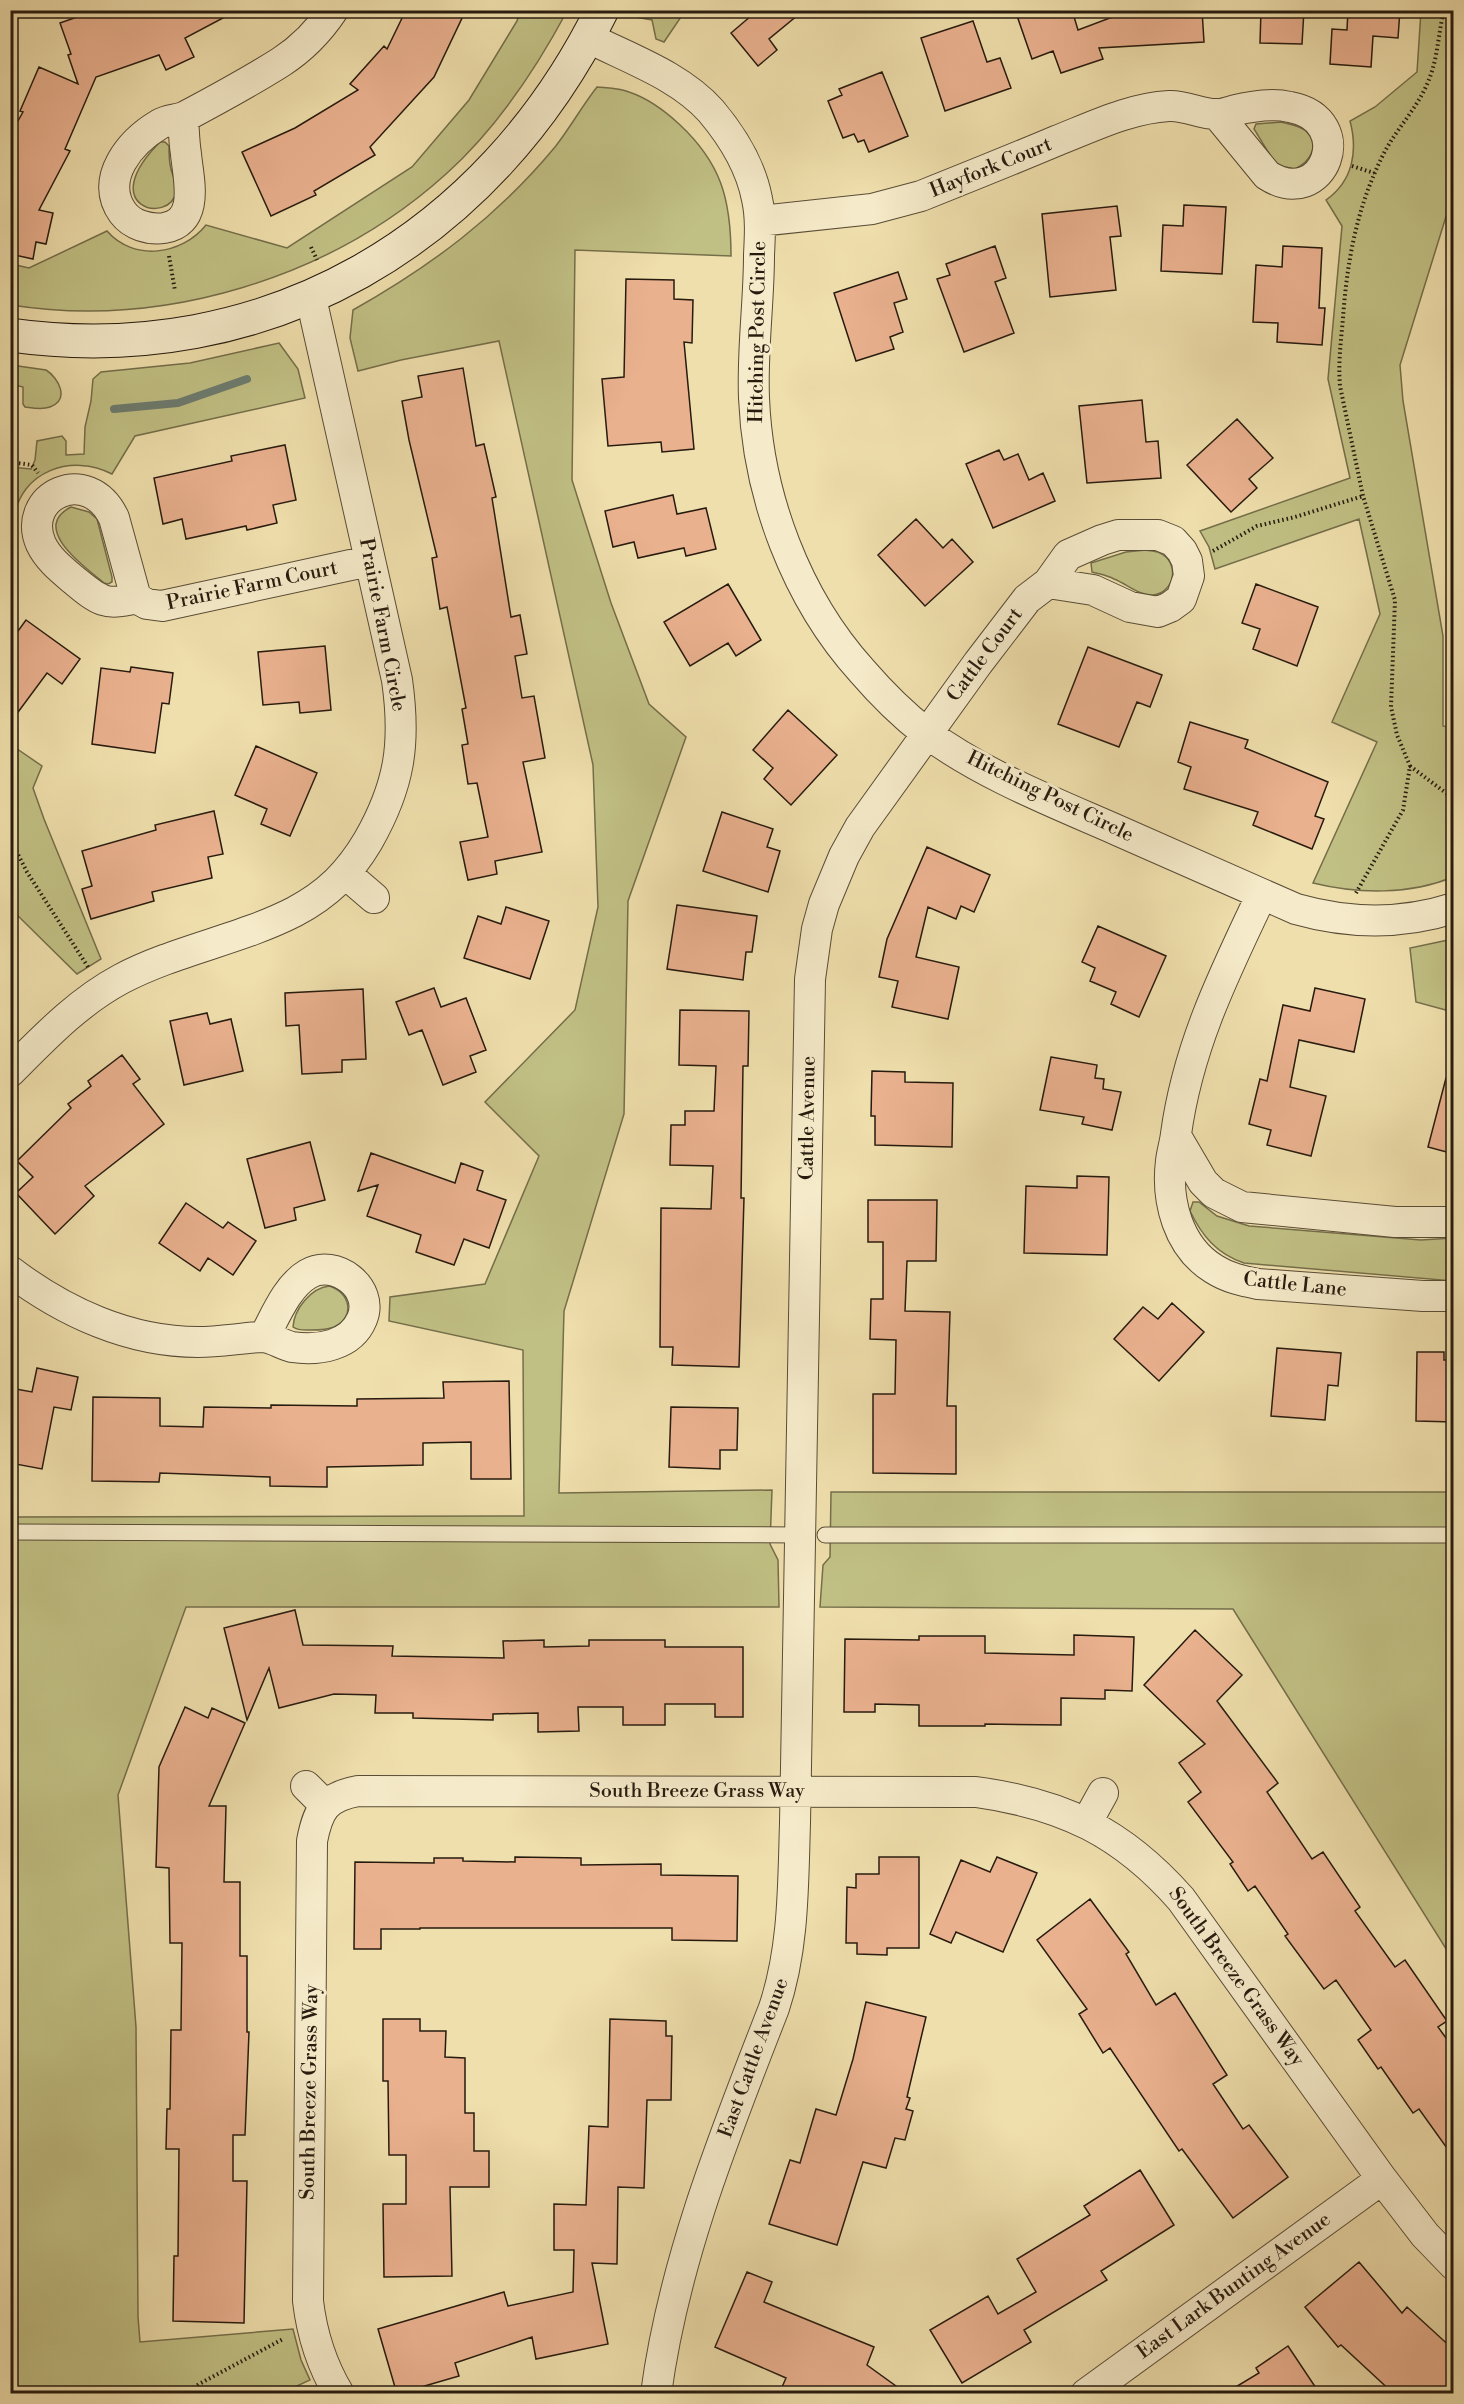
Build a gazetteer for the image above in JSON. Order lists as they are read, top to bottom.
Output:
{
  "streets": {
    "street": [
      "Hayfork Court",
      "Hitching Post Circle",
      "Prairie Farm Court",
      "Prairie Farm Circle",
      "Cattle Court",
      "Cattle Avenue",
      "Cattle Lane",
      "South Breeze Grass Way",
      "East Cattle Avenue",
      "East Lark Bunting Avenue"
    ]
  },
  "crossings": [
    ["Hayfork Court", "Hitching Post Circle"],
    ["Hitching Post Circle", "Cattle Court"],
    ["Hitching Post Circle", "Cattle Avenue"],
    ["Hitching Post Circle", "Cattle Lane"],
    ["Prairie Farm Court", "Prairie Farm Circle"],
    ["Cattle Court", "Cattle Avenue"],
    ["Cattle Avenue", "East Cattle Avenue"],
    ["South Breeze Grass Way", "East Cattle Avenue"],
    ["South Breeze Grass Way", "East Lark Bunting Avenue"]
  ]
}
